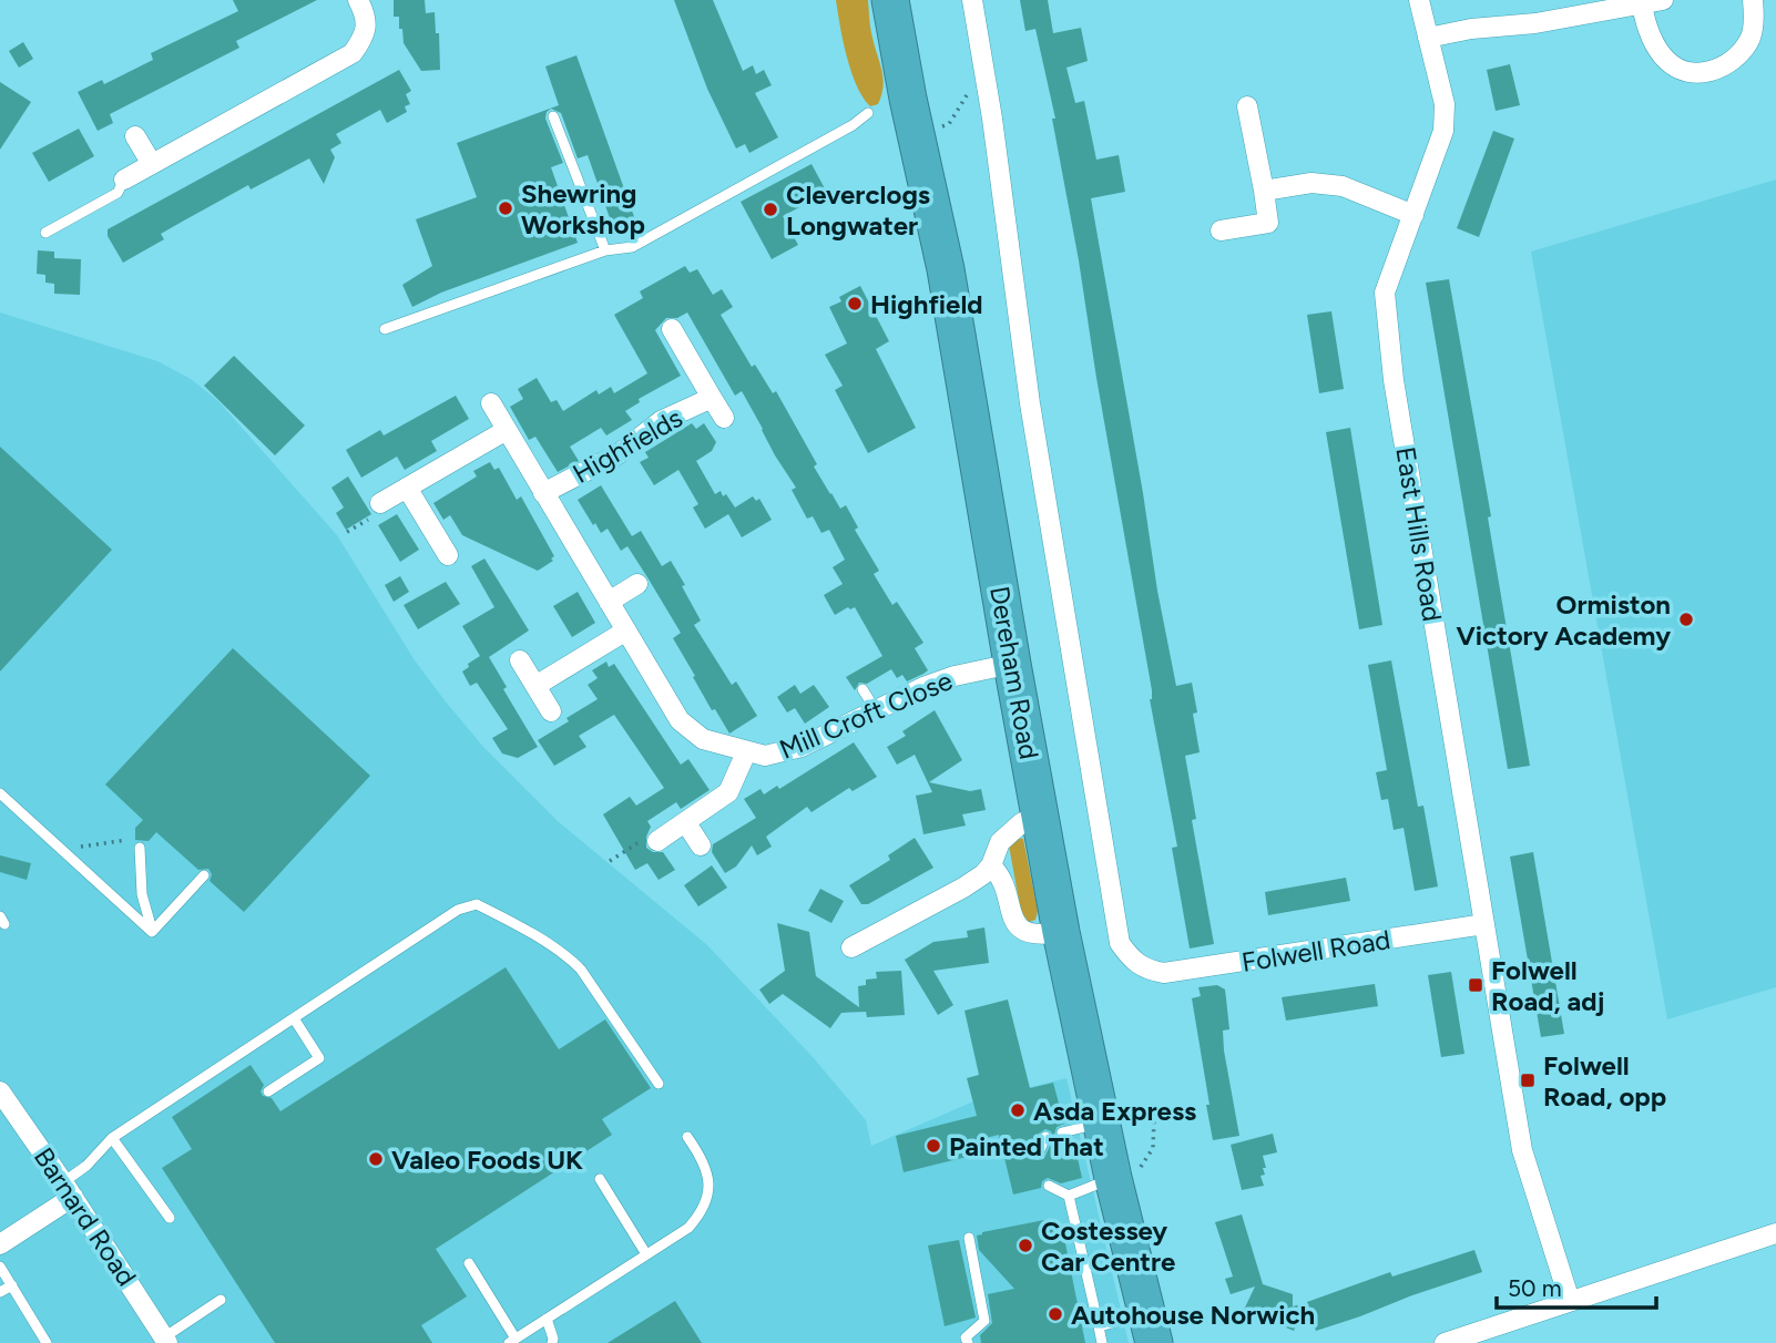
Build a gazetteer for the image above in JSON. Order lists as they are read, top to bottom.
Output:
{
  "streets": {
    "highway": ["Dereham Road"],
    "street": [
      "Highfields",
      "East Hills Road",
      "Mill Croft Close",
      "Folwell Road",
      "Barnard Road"
    ]
  },
  "crossings": [
    ["Highfields", "Mill Croft Close"],
    ["East Hills Road", "Folwell Road"],
    ["Dereham Road", "Mill Croft Close"]
  ],
  "places": {
    "other": [
      "Shewring Workshop",
      "Cleverclogs Longwater",
      "Highfield",
      "Ormiston Victory Academy",
      "Asda Express",
      "Painted That",
      "Valeo Foods UK",
      "Costessey Car Centre",
      "Autohouse Norwich"
    ],
    "transit": ["Folwell Road, adj", "Folwell Road, opp"]
  },
  "scale_bar": "50 m"
}
